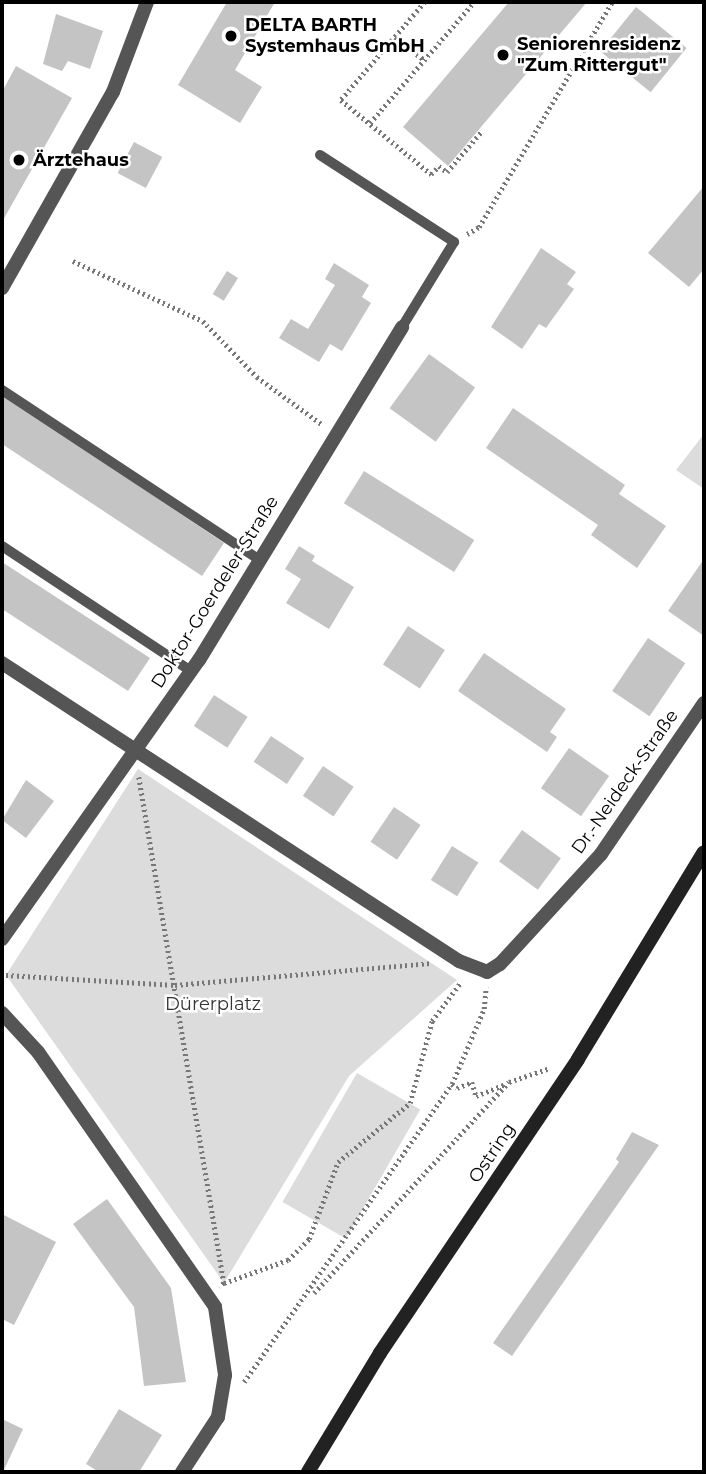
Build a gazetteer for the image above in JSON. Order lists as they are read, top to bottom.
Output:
{
  "streets": {
    "main road": ["Ostring"],
    "street": ["Doktor-Goerdeler-Straße", "Dr.-Neideck-Straße"]
  },
  "parks": ["Dürerplatz"],
  "places": ["DELTA BARTH Systemhaus GmbH", "Seniorenresidenz \"Zum Rittergut\"", "Ärztehaus"]
}
